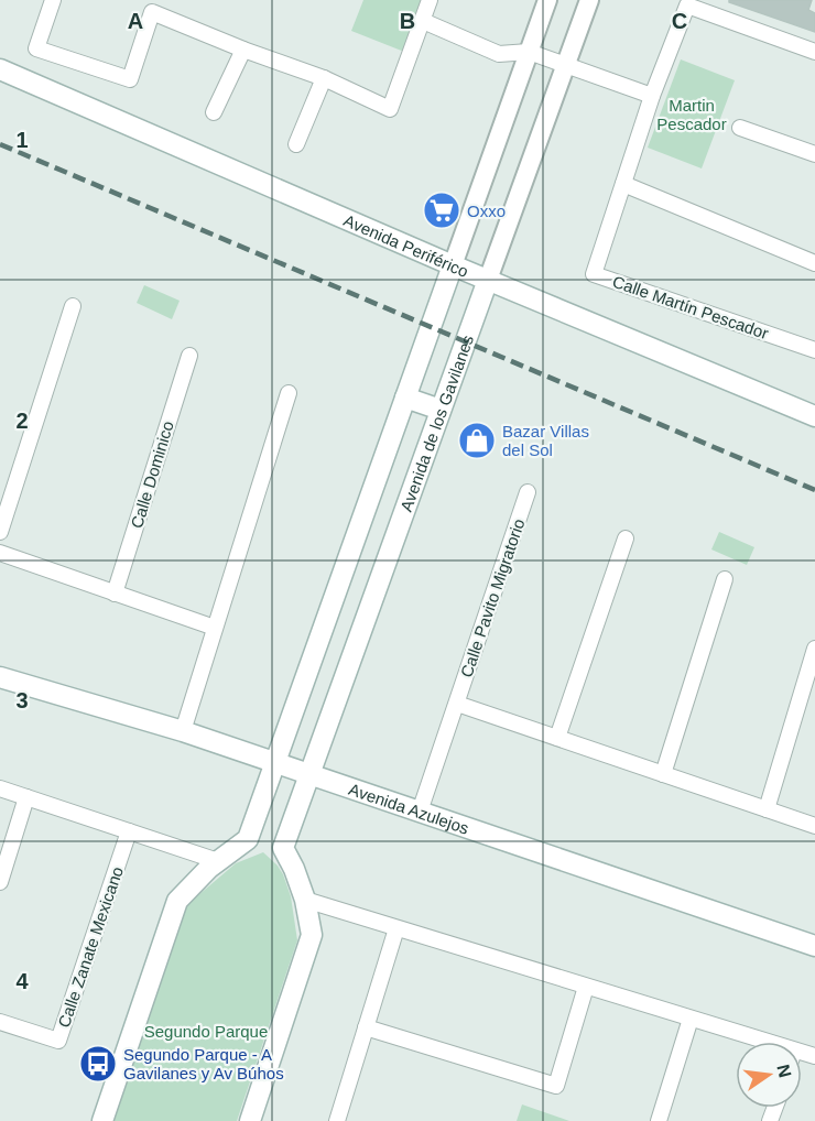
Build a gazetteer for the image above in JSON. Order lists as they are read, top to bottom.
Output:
{
  "streets": {
    "main road": ["Avenida Periférico", "Avenida de los Gavilanes", "Avenida Azulejos"],
    "street": [
      "Calle Martín Pescador",
      "Calle Dominico",
      "Calle Pavito Migratorio",
      "Calle Zanate Mexicano"
    ]
  },
  "crossings": [
    ["Avenida Periférico", "Avenida de los Gavilanes"],
    ["Avenida de los Gavilanes", "Avenida Azulejos"],
    ["Calle Pavito Migratorio", "Avenida Azulejos"]
  ],
  "parks": ["Martin Pescador", "Segundo Parque"],
  "places": {
    "supermarket": ["Oxxo"],
    "shop": ["Bazar Villas del Sol"],
    "bus stop": ["Segundo Parque - A Gavilanes y Av Búhos"]
  },
  "north": "right",
  "grid": {
    "columns": ["A", "B", "C"],
    "rows": [
      "1",
      "2",
      "3",
      "4"
    ]
  }
}
